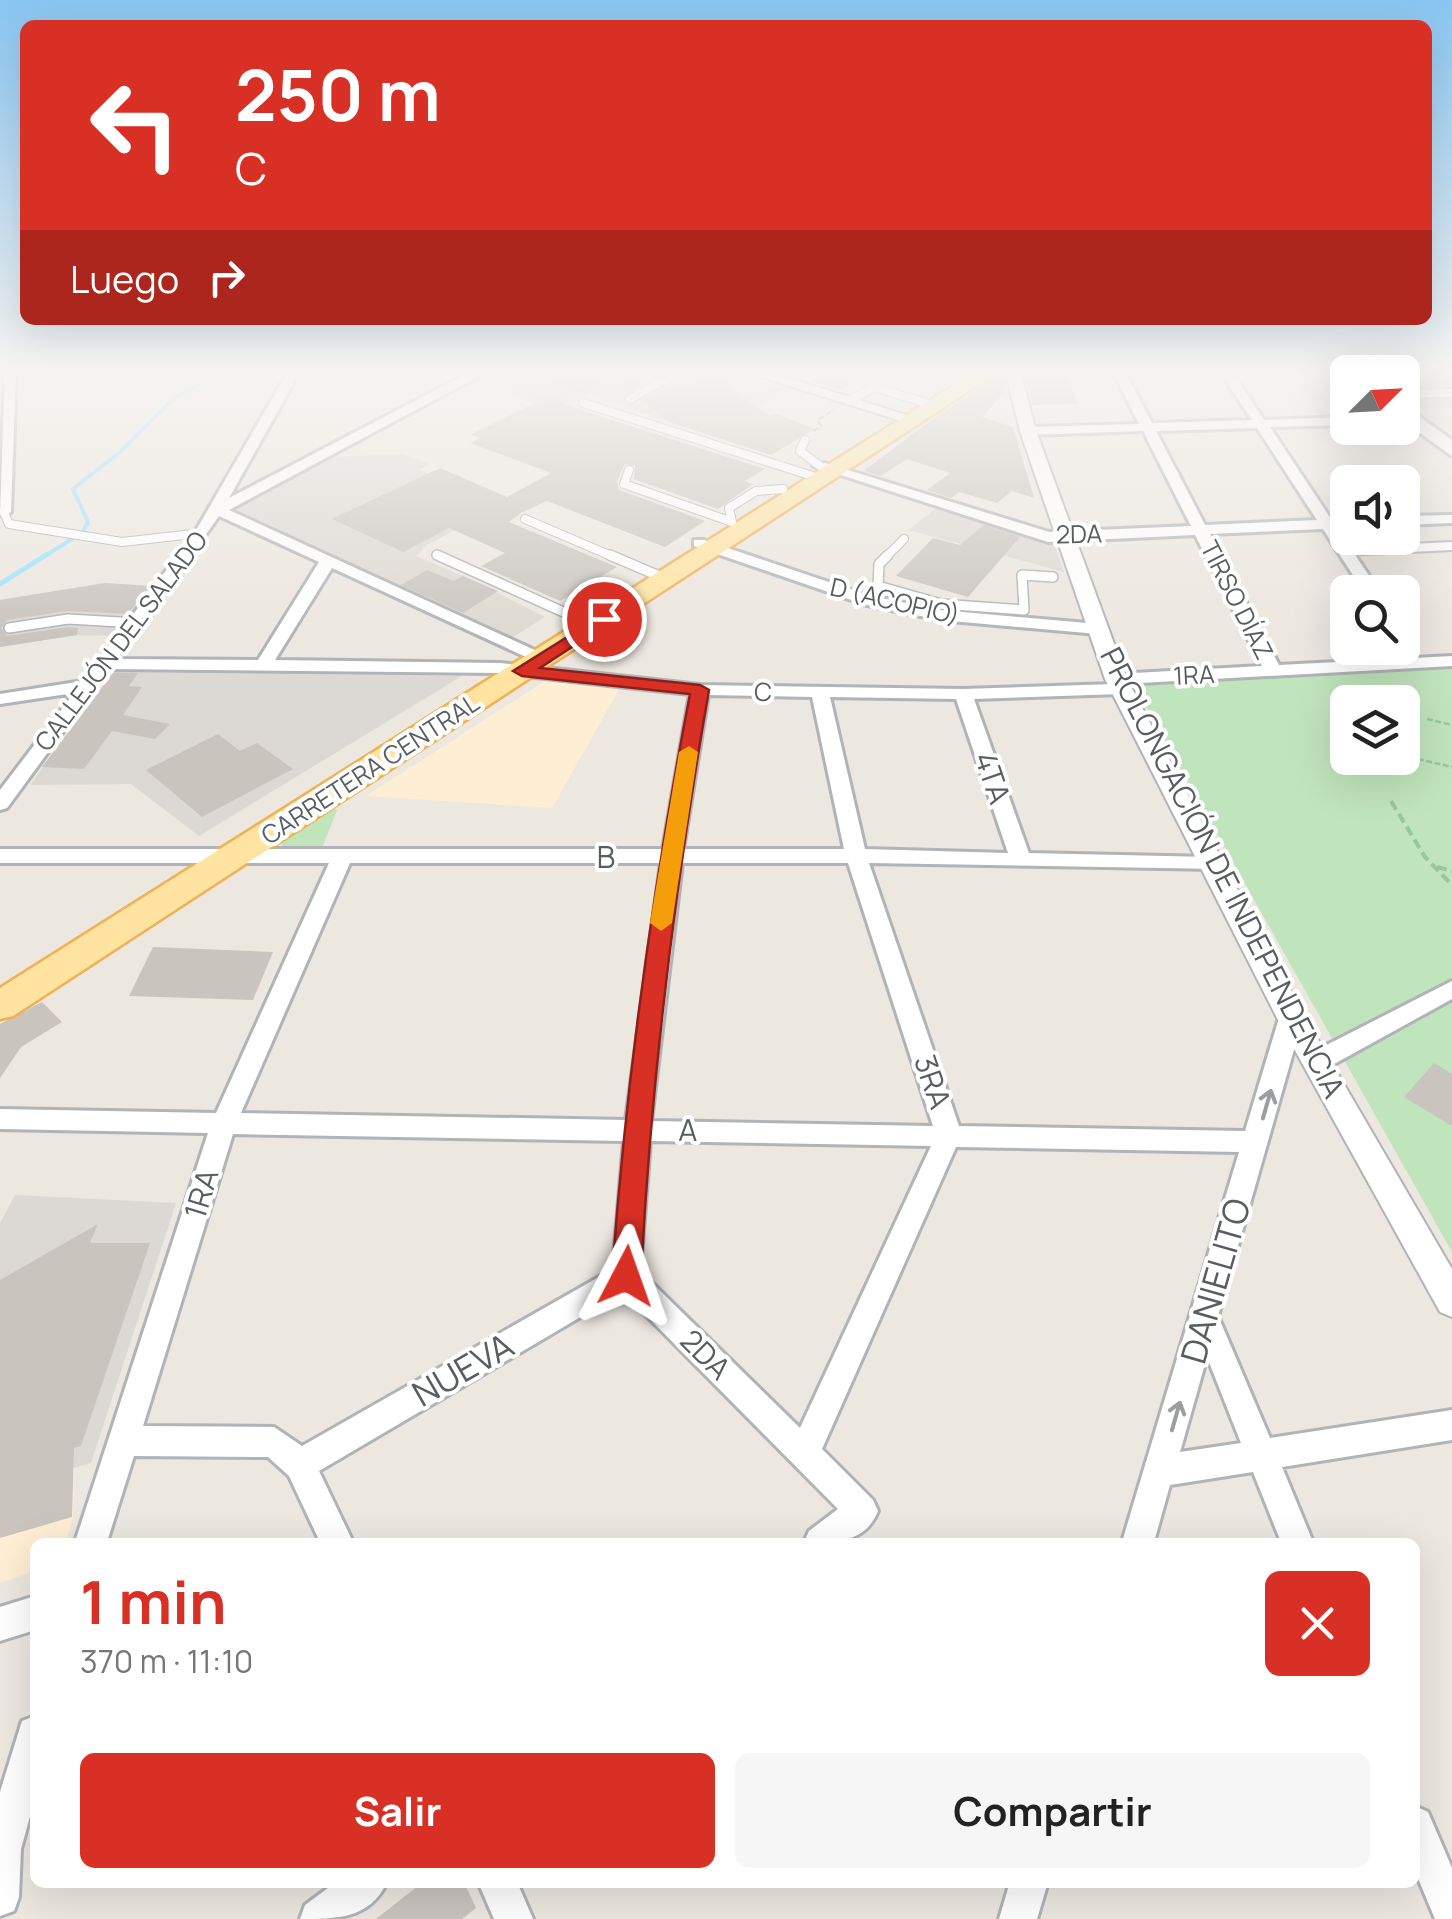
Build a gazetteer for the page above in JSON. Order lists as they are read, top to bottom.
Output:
{
  "streets": {
    "main road": ["CARRETERA CENTRAL"],
    "street": [
      "2DA",
      "TIRSO DÍAZ",
      "D (ACOPIO)",
      "CALLEJÓN DEL SALADO",
      "1RA",
      "C",
      "4TA",
      "B",
      "PROLONGACIÓN DE INDEPENDENCIA",
      "3RA",
      "A",
      "DANIELITO",
      "NUEVA"
    ]
  },
  "crossings": [
    ["2DA", "TIRSO DÍAZ"],
    ["2DA", "CARRETERA CENTRAL"],
    ["2DA", "PROLONGACIÓN DE INDEPENDENCIA"],
    ["2DA", "3RA"],
    ["2DA", "NUEVA"],
    ["TIRSO DÍAZ", "1RA"],
    ["D (ACOPIO)", "CARRETERA CENTRAL"],
    ["D (ACOPIO)", "PROLONGACIÓN DE INDEPENDENCIA"],
    ["CALLEJÓN DEL SALADO", "C"],
    ["1RA", "C"],
    ["1RA", "B"],
    ["1RA", "PROLONGACIÓN DE INDEPENDENCIA"],
    ["1RA", "A"],
    ["C", "CARRETERA CENTRAL"],
    ["C", "4TA"],
    ["C", "PROLONGACIÓN DE INDEPENDENCIA"],
    ["C", "3RA"],
    ["CARRETERA CENTRAL", "B"],
    ["4TA", "B"],
    ["B", "PROLONGACIÓN DE INDEPENDENCIA"],
    ["B", "3RA"],
    ["PROLONGACIÓN DE INDEPENDENCIA", "DANIELITO"],
    ["3RA", "A"],
    ["A", "DANIELITO"]
  ],
  "one_way": ["DANIELITO"],
  "north": "top right",
  "page": {
    "turn": ["250 m", "C"],
    "then": "Luego",
    "heading": ["1 min", "370 m · 11:10"],
    "buttons": ["Salir", "Compartir"]
  }
}
